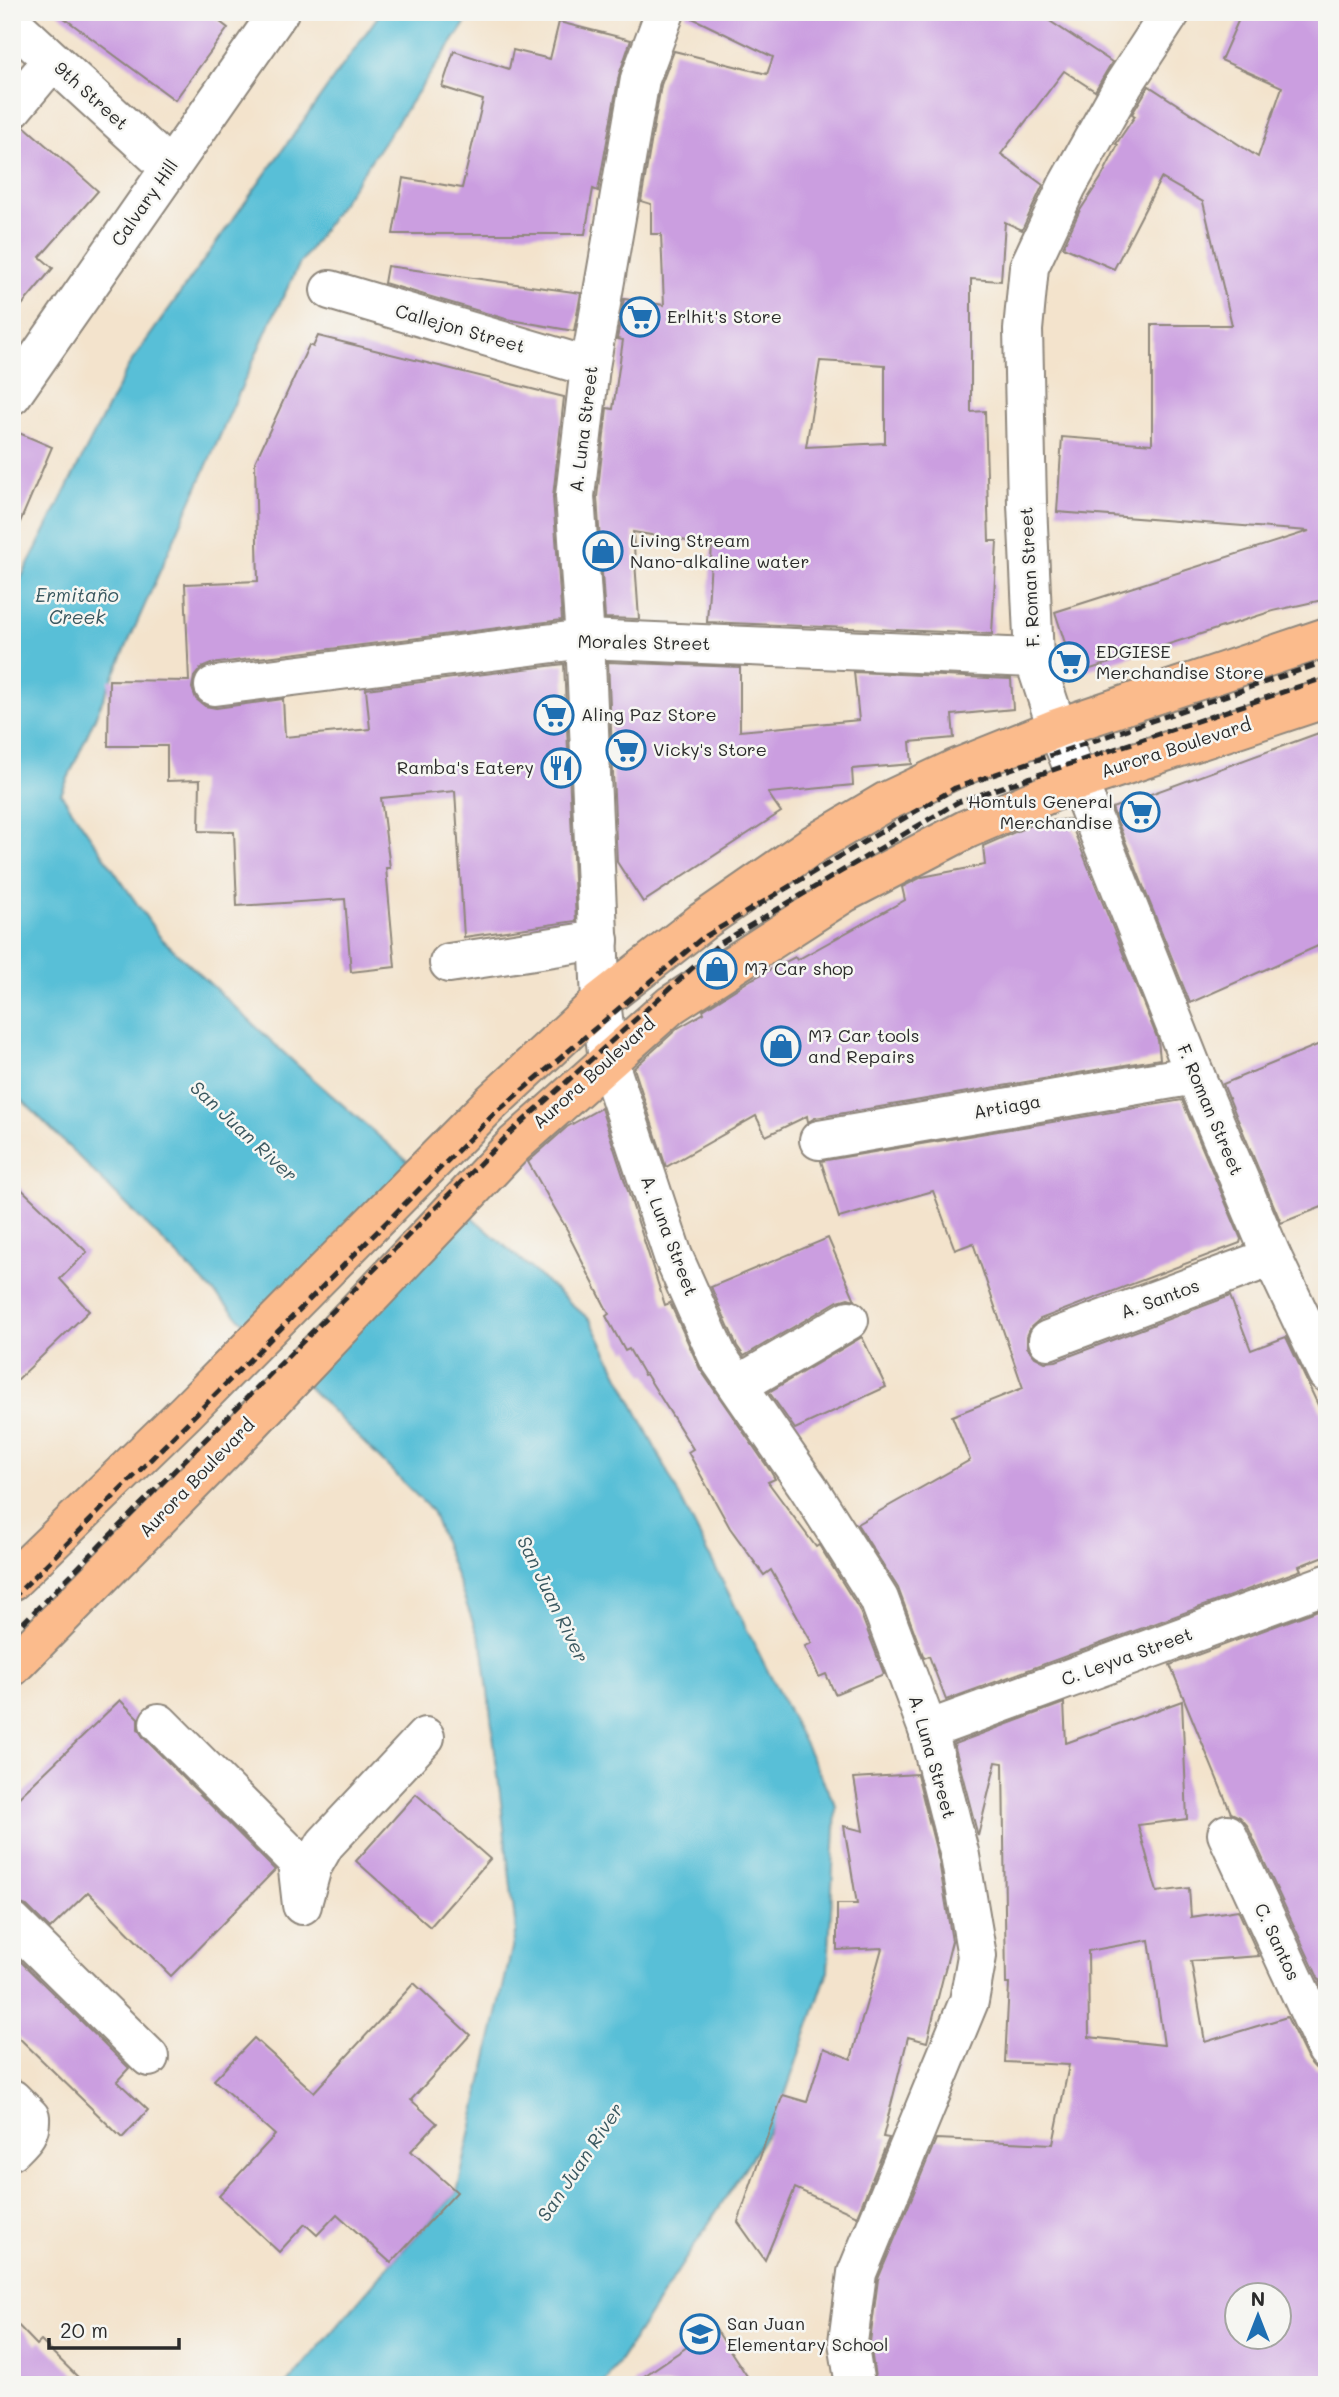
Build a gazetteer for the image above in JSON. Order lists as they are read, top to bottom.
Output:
{
  "streets": {
    "main road": ["Aurora Boulevard"],
    "street": [
      "9th Street",
      "Calvary Hill",
      "Callejon Street",
      "A. Luna Street",
      "F. Roman Street",
      "Morales Street",
      "Artiaga",
      "A. Santos",
      "C. Leyva Street",
      "C. Santos"
    ]
  },
  "crossings": [
    ["9th Street", "Calvary Hill"],
    ["Callejon Street", "A. Luna Street"],
    ["A. Luna Street", "Morales Street"],
    ["A. Luna Street", "Aurora Boulevard"],
    ["A. Luna Street", "C. Leyva Street"],
    ["F. Roman Street", "Morales Street"],
    ["F. Roman Street", "Aurora Boulevard"],
    ["F. Roman Street", "Artiaga"],
    ["F. Roman Street", "A. Santos"]
  ],
  "water": ["Ermitaño Creek", "San Juan River"],
  "places": {
    "supermarket": [
      "Erlhit's Store",
      "EDGIESE Merchandise Store",
      "Aling Paz Store",
      "Vicky's Store",
      "Homtuls General Merchandise"
    ],
    "shop": ["Living Stream Nano-alkaline water", "M7 Car shop", "M7 Car tools and Repairs"],
    "restaurant": ["Ramba's Eatery"],
    "school or university": ["San Juan Elementary School"]
  },
  "scale_bar": "20 m",
  "north": "top"
}
